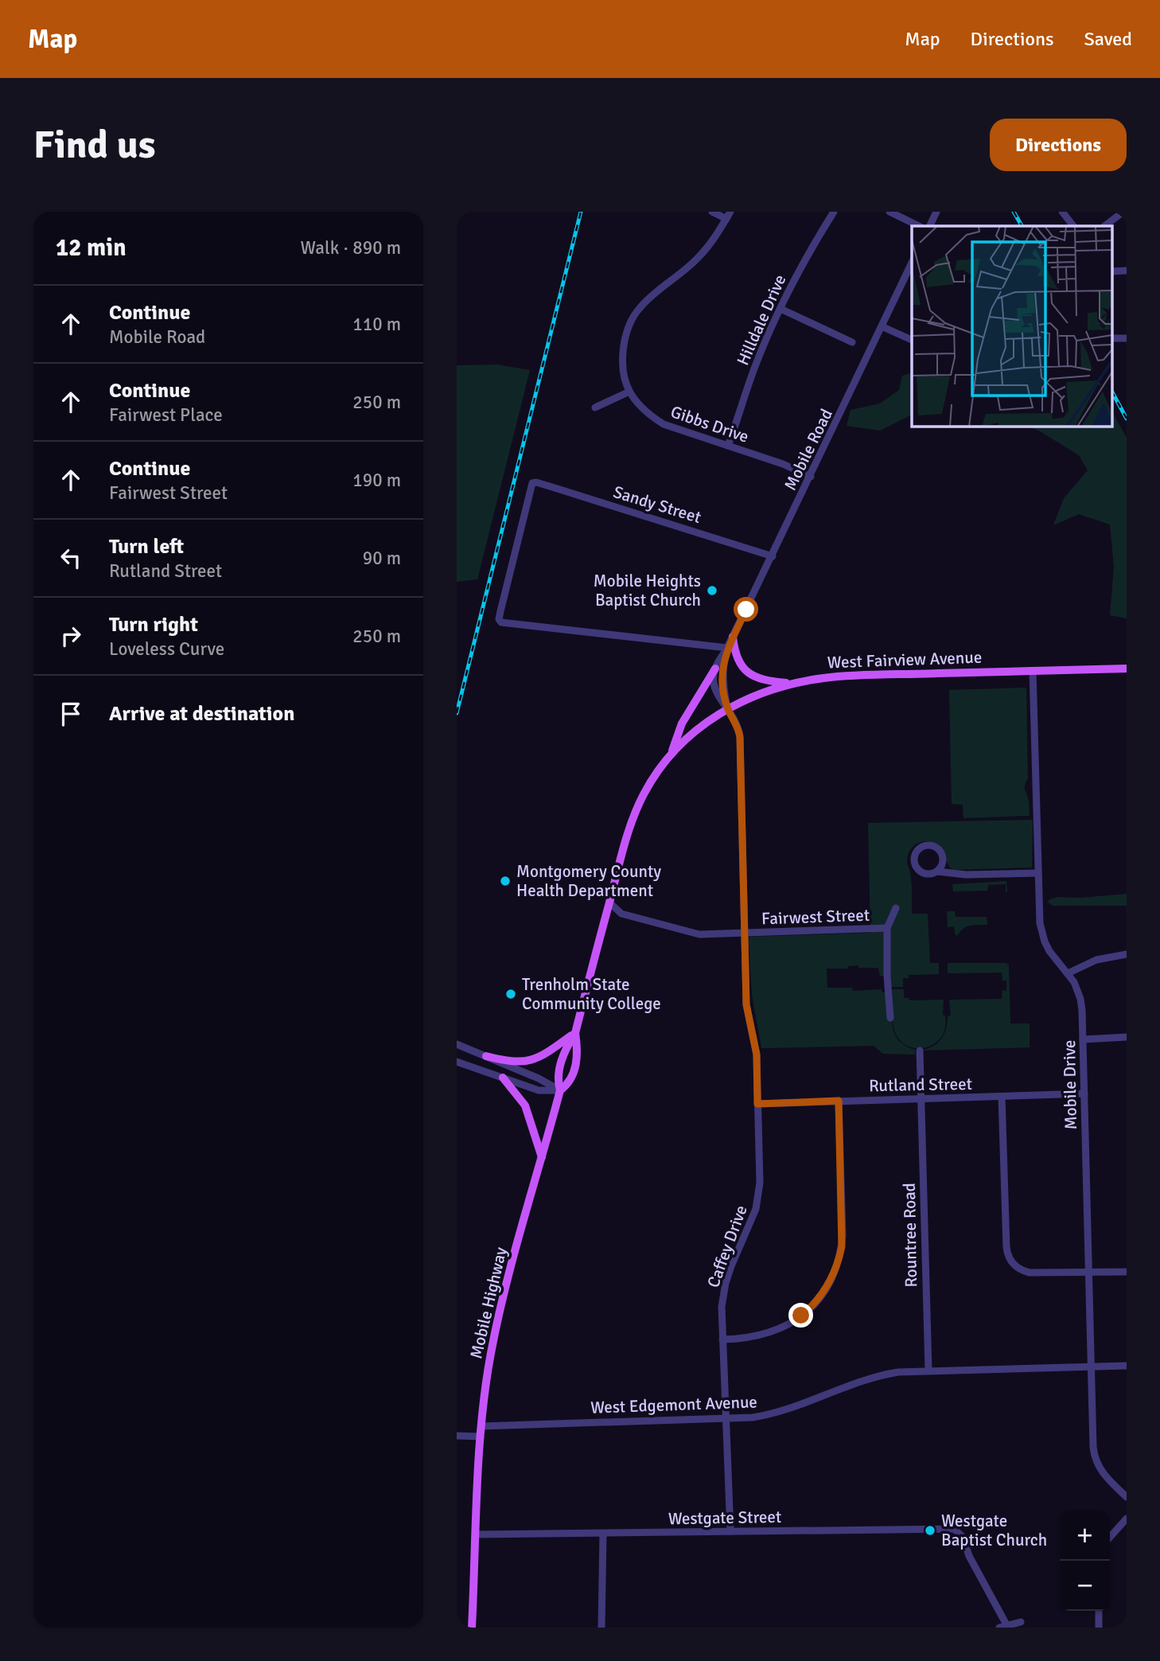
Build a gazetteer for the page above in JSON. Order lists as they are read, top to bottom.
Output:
{
  "streets": {
    "main road": ["West Fairview Avenue", "Mobile Highway"],
    "street": [
      "Hilldale Drive",
      "Gibbs Drive",
      "Mobile Road",
      "Sandy Street",
      "Fairwest Street",
      "Rutland Street",
      "Mobile Drive",
      "Rountree Road",
      "Caffey Drive",
      "West Edgemont Avenue",
      "Westgate Street"
    ]
  },
  "crossings": [
    ["Hilldale Drive", "Gibbs Drive"],
    ["Gibbs Drive", "Mobile Road"],
    ["Mobile Road", "Sandy Street"],
    ["Mobile Road", "West Fairview Avenue"],
    ["West Fairview Avenue", "Mobile Drive"],
    ["West Fairview Avenue", "Mobile Highway"],
    ["Fairwest Street", "Rutland Street"],
    ["Fairwest Street", "Caffey Drive"],
    ["Fairwest Street", "Mobile Highway"],
    ["Rutland Street", "Mobile Drive"],
    ["Rutland Street", "Rountree Road"],
    ["Rutland Street", "Caffey Drive"],
    ["Mobile Drive", "West Edgemont Avenue"],
    ["Rountree Road", "West Edgemont Avenue"],
    ["Caffey Drive", "West Edgemont Avenue"],
    ["Caffey Drive", "Westgate Street"],
    ["Mobile Highway", "West Edgemont Avenue"],
    ["Mobile Highway", "Westgate Street"]
  ],
  "places": [
    "Mobile Heights Baptist Church",
    "Montgomery County Health Department",
    "Trenholm State Community College",
    "Westgate Baptist Church"
  ],
  "page": {
    "header": "Map",
    "nav": ["Map", "Directions", "Saved"],
    "buttons": "Directions",
    "title": "Find us",
    "heading": ["12 min", "Walk · 890 m"],
    "list": [
      ["Continue", "Mobile Road", "110 m"],
      ["Continue", "Fairwest Place", "250 m"],
      ["Continue", "Fairwest Street", "190 m"],
      ["Turn left", "Rutland Street", "90 m"],
      ["Turn right", "Loveless Curve", "250 m"],
      "Arrive at destination"
    ],
    "map_buttons": ["+", "−"]
  }
}
